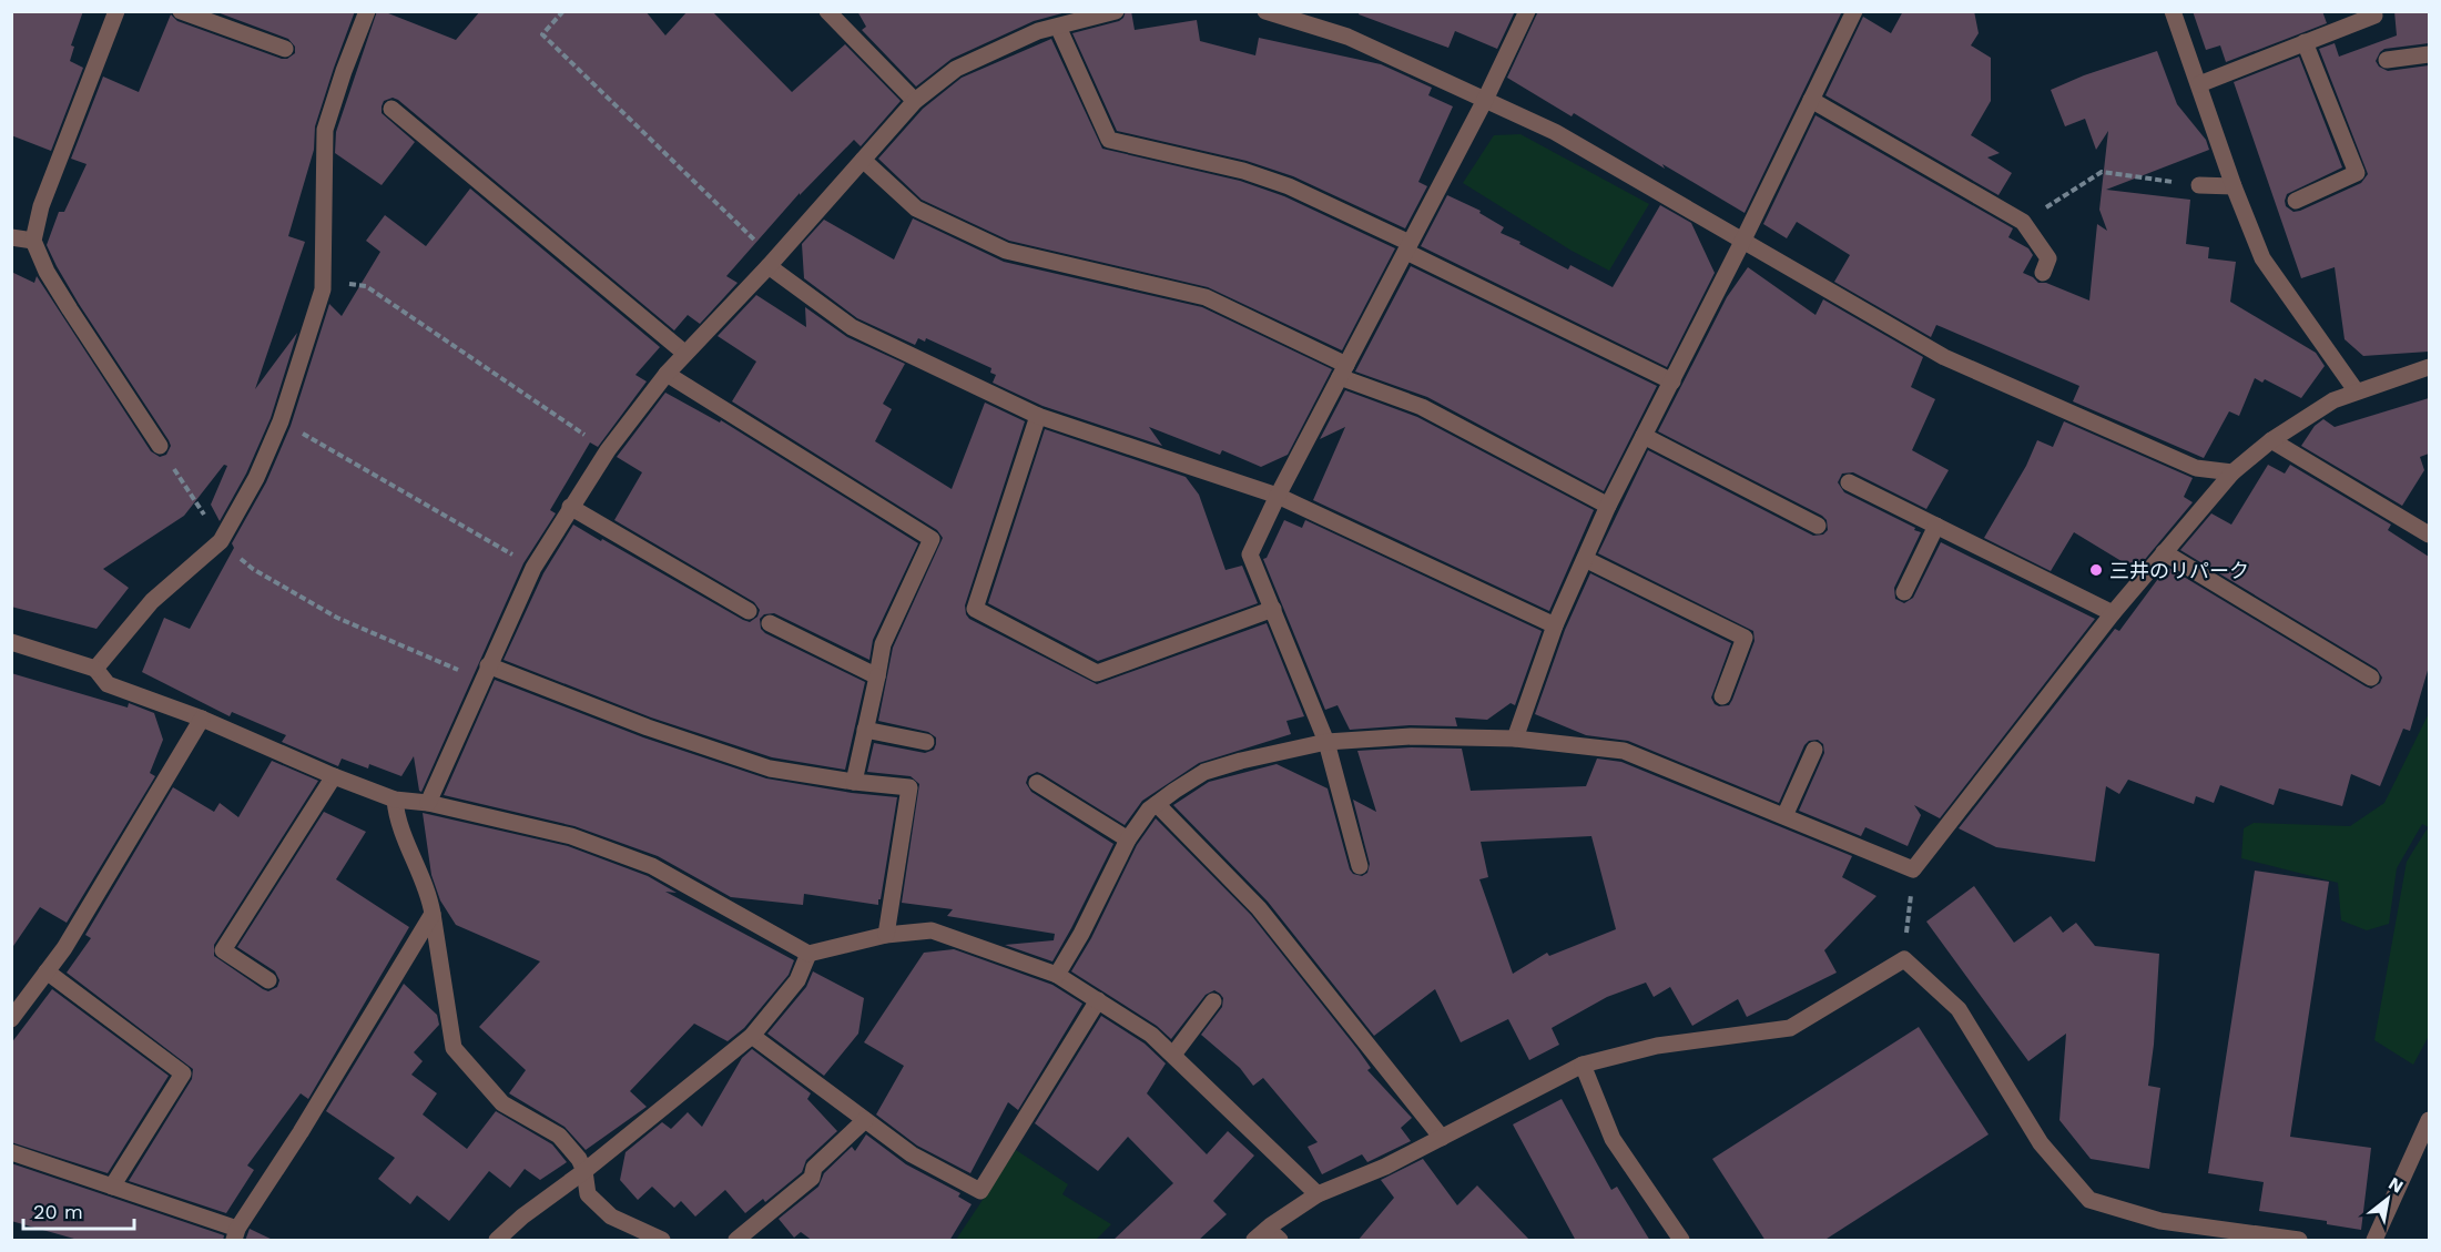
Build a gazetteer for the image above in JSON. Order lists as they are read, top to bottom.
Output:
{
  "places": ["三井のリパーク"],
  "scale_bar": "20 m",
  "north": "top right"
}
